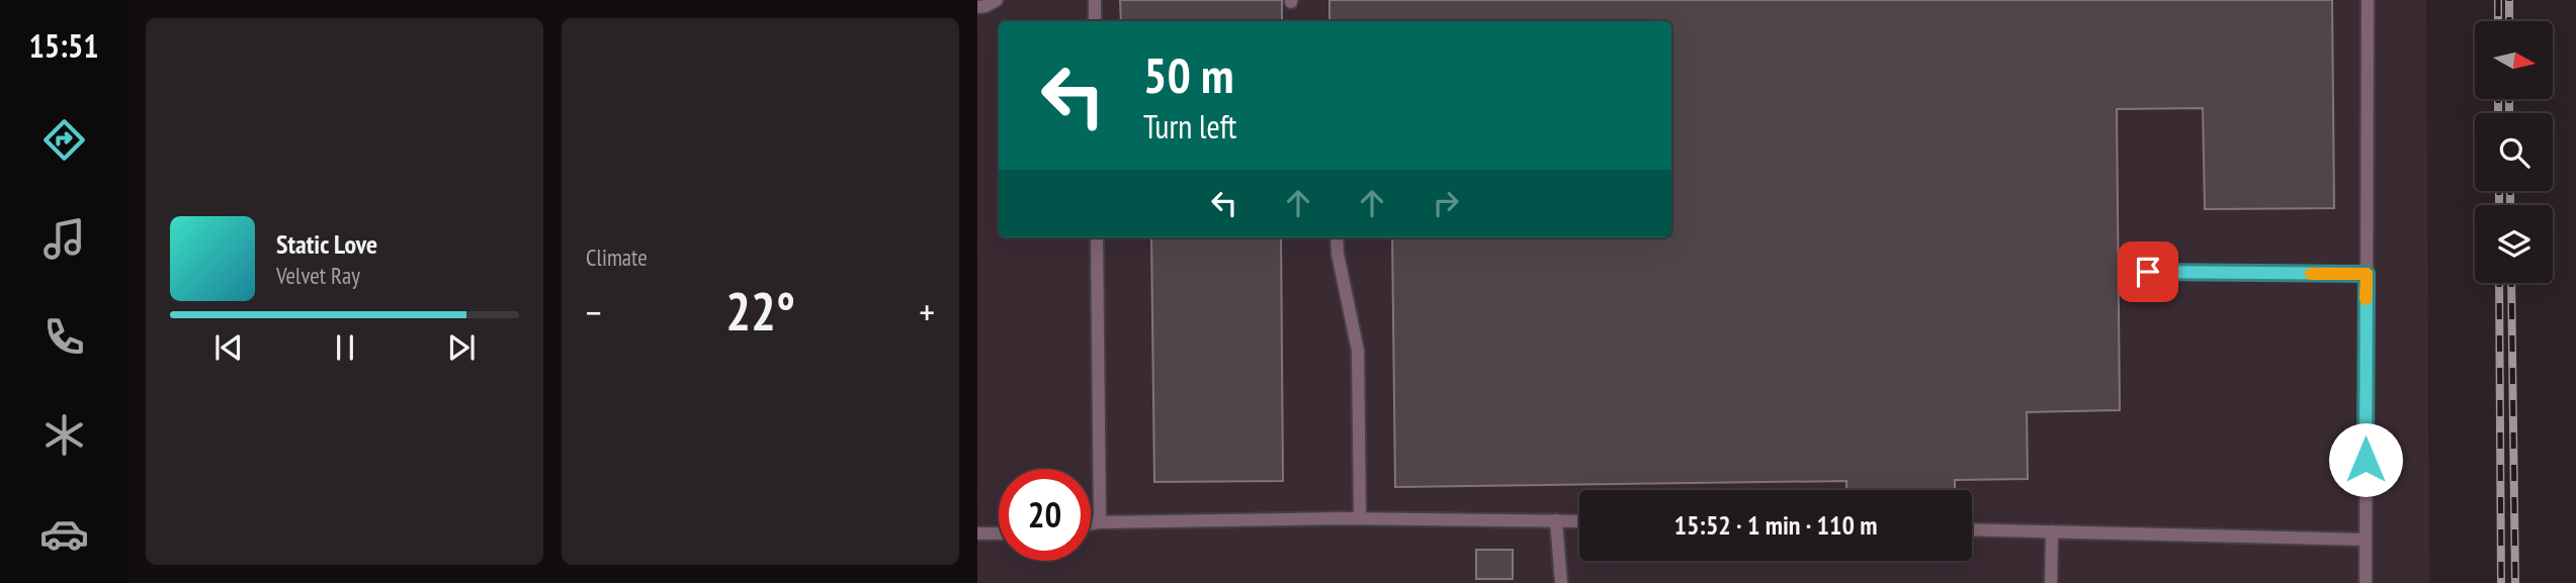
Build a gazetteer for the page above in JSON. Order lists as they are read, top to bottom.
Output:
{
  "north": "right",
  "page": {
    "tabs": "15:51",
    "tile": "Climate",
    "turn": ["50 m", "Turn left"],
    "song": ["Static Love", "Velvet Ray"],
    "heat": ["−", "22°", "+"],
    "limit": "20",
    "trip": "15:52 · 1 min · 110 m"
  }
}
